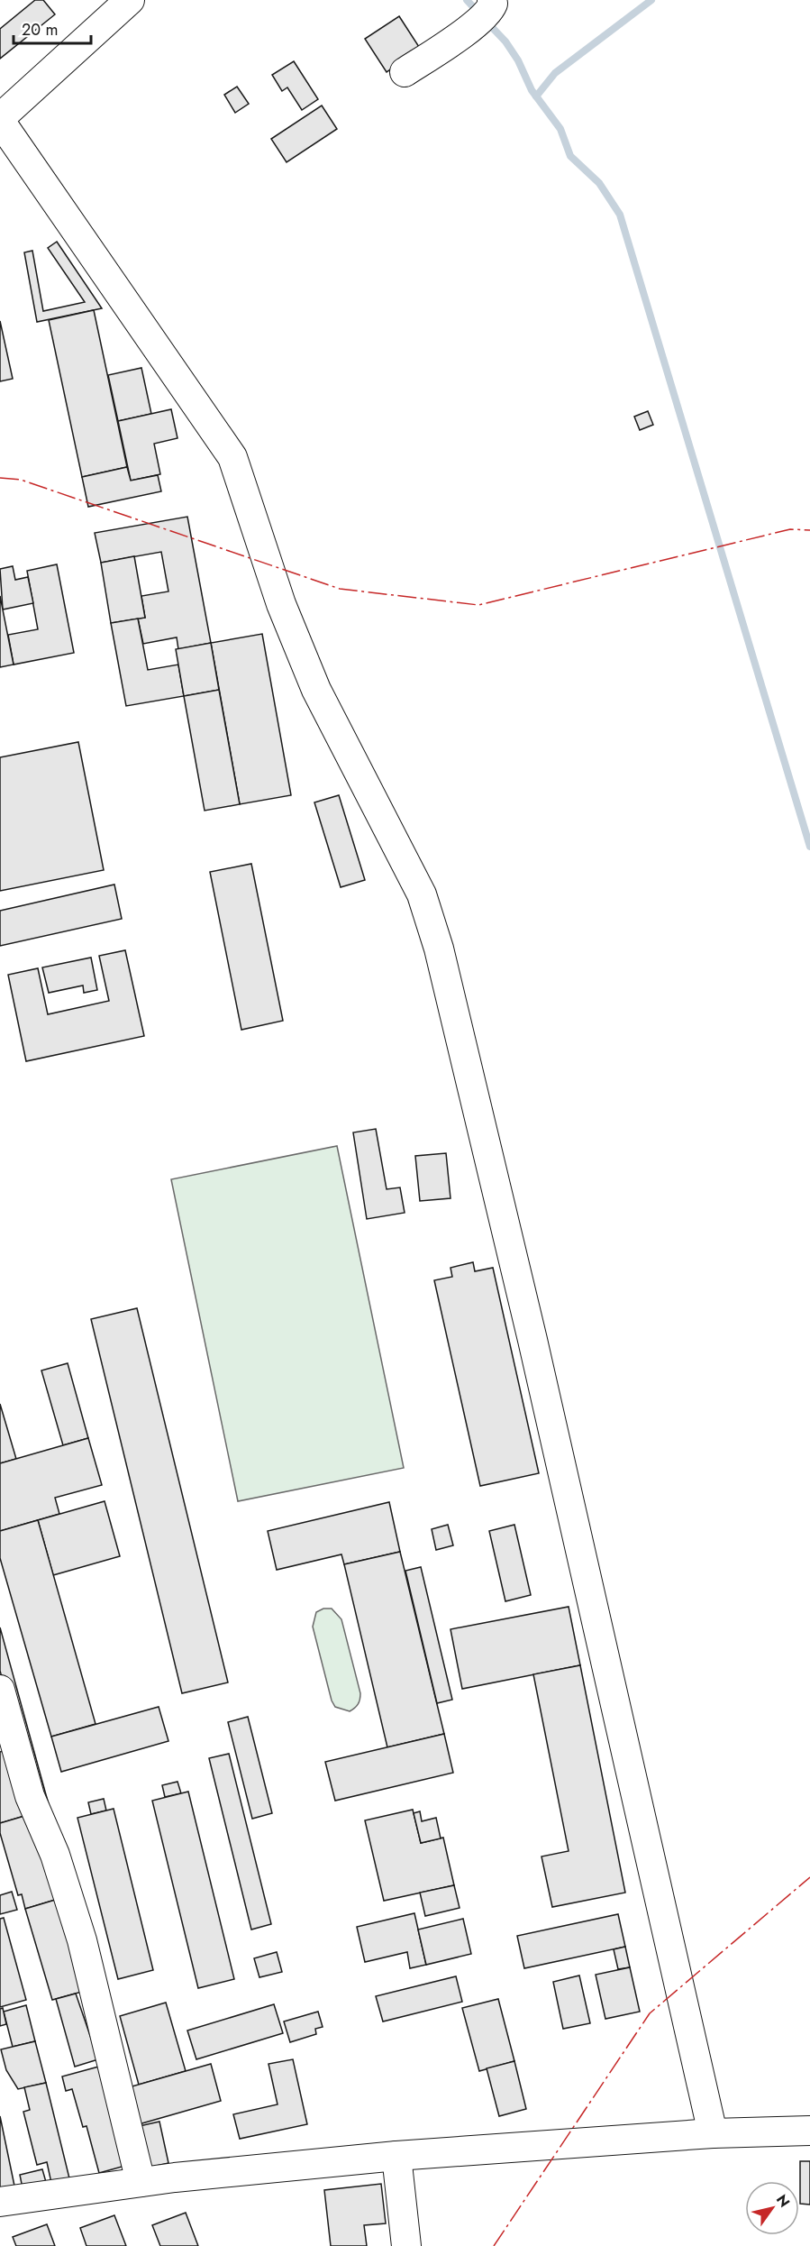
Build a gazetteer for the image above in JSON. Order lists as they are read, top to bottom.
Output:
{
  "scale_bar": "20 m",
  "north": "top right"
}
